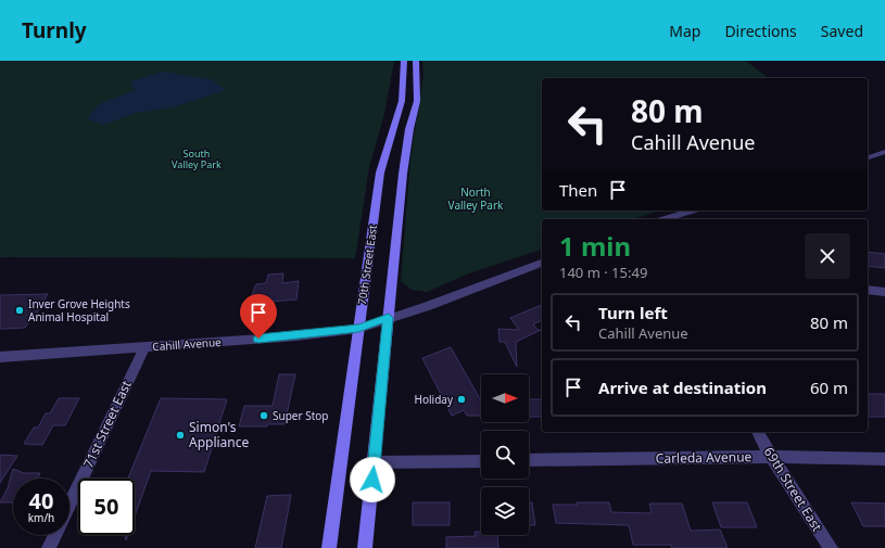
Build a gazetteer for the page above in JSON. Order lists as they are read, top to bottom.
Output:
{
  "streets": {
    "main road": ["70th Street East"],
    "street": [
      "Cahill Avenue",
      "71st Street East",
      "Carleda Avenue",
      "69th Street East"
    ]
  },
  "crossings": [
    ["70th Street East", "Cahill Avenue"],
    ["Cahill Avenue", "71st Street East"],
    ["Carleda Avenue", "69th Street East"]
  ],
  "parks": ["South Valley Park", "North Valley Park"],
  "places": [
    "Inver Grove Heights Animal Hospital",
    "Holiday",
    "Super Stop",
    "Simon's Appliance"
  ],
  "north": "right",
  "page": {
    "header": "Turnly",
    "nav": ["Map", "Directions", "Saved"],
    "turn": ["80 m", "Cahill Avenue"],
    "then": "Then",
    "heading": ["1 min", "140 m · 15:49"],
    "list": [
      {
        "name": "Turn left",
        "note": "Cahill Avenue",
        "value": "80 m"
      },
      {
        "name": "Arrive at destination",
        "value": "60 m"
      }
    ],
    "speed": "40 km/h",
    "limit": "50"
  }
}
